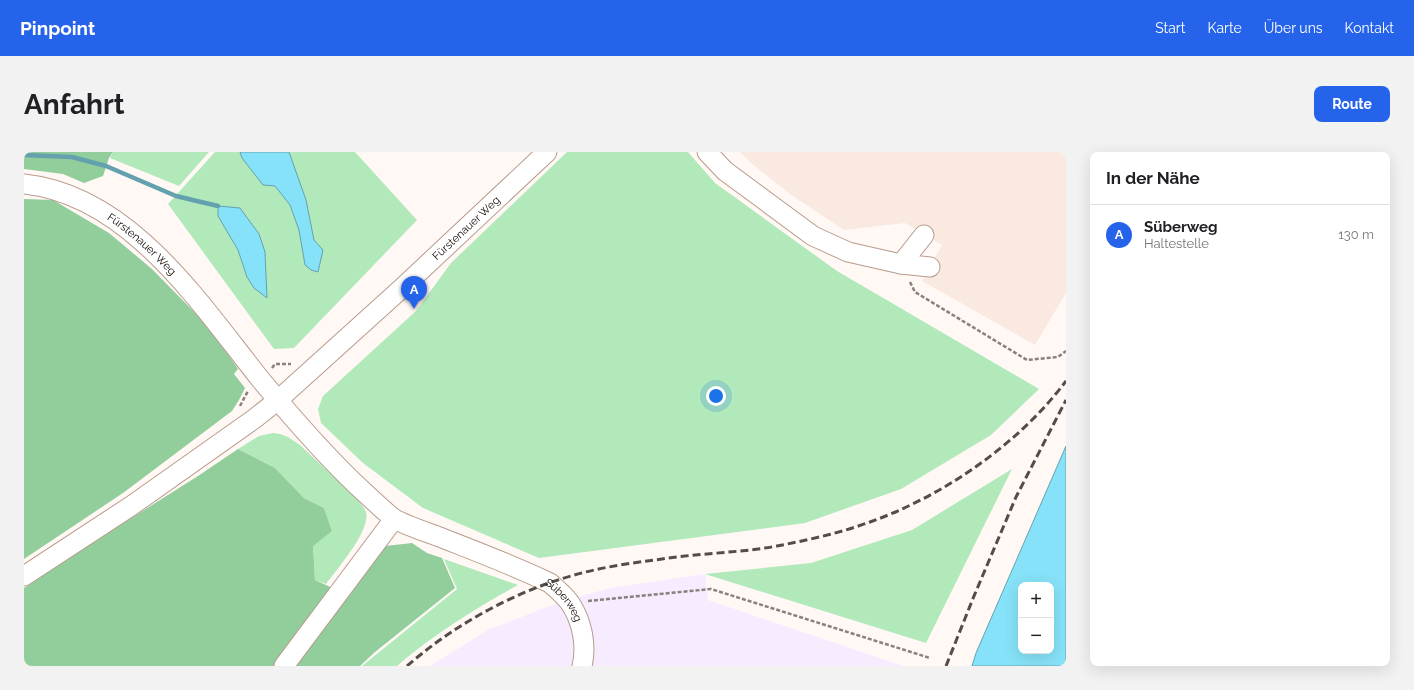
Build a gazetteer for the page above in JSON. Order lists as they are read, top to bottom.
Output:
{
  "streets": {
    "street": ["Fürstenauer Weg", "Süberweg"]
  },
  "crossings": [
    ["Fürstenauer Weg", "Süberweg"]
  ],
  "page": {
    "header": "Pinpoint",
    "nav": [
      "Start",
      "Karte",
      "Über uns",
      "Kontakt"
    ],
    "buttons": "Route",
    "title": "Anfahrt",
    "heading": "In der Nähe",
    "list": [
      {
        "mark": "A",
        "name": "Süberweg",
        "note": "Haltestelle",
        "value": "130 m"
      }
    ],
    "pins": "A",
    "map_buttons": ["+", "−"]
  }
}
